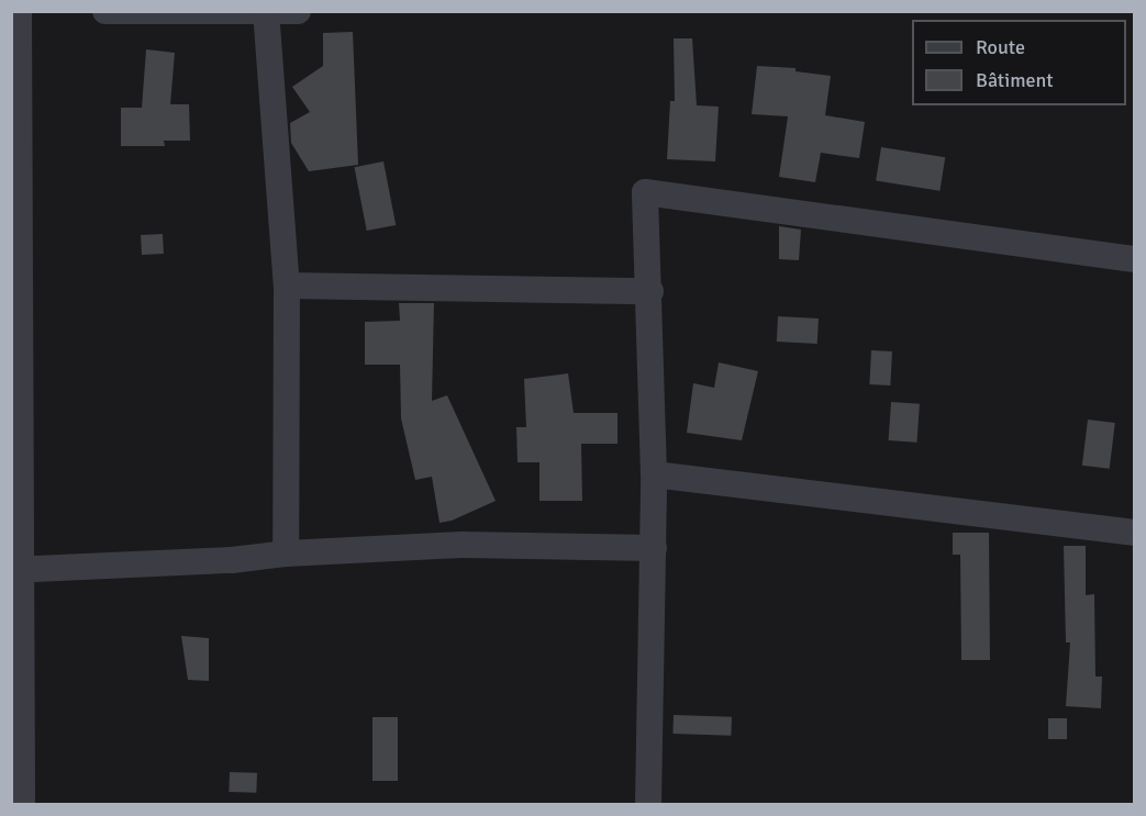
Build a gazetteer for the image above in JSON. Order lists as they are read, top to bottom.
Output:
{
  "legend": ["Route", "Bâtiment"]
}
